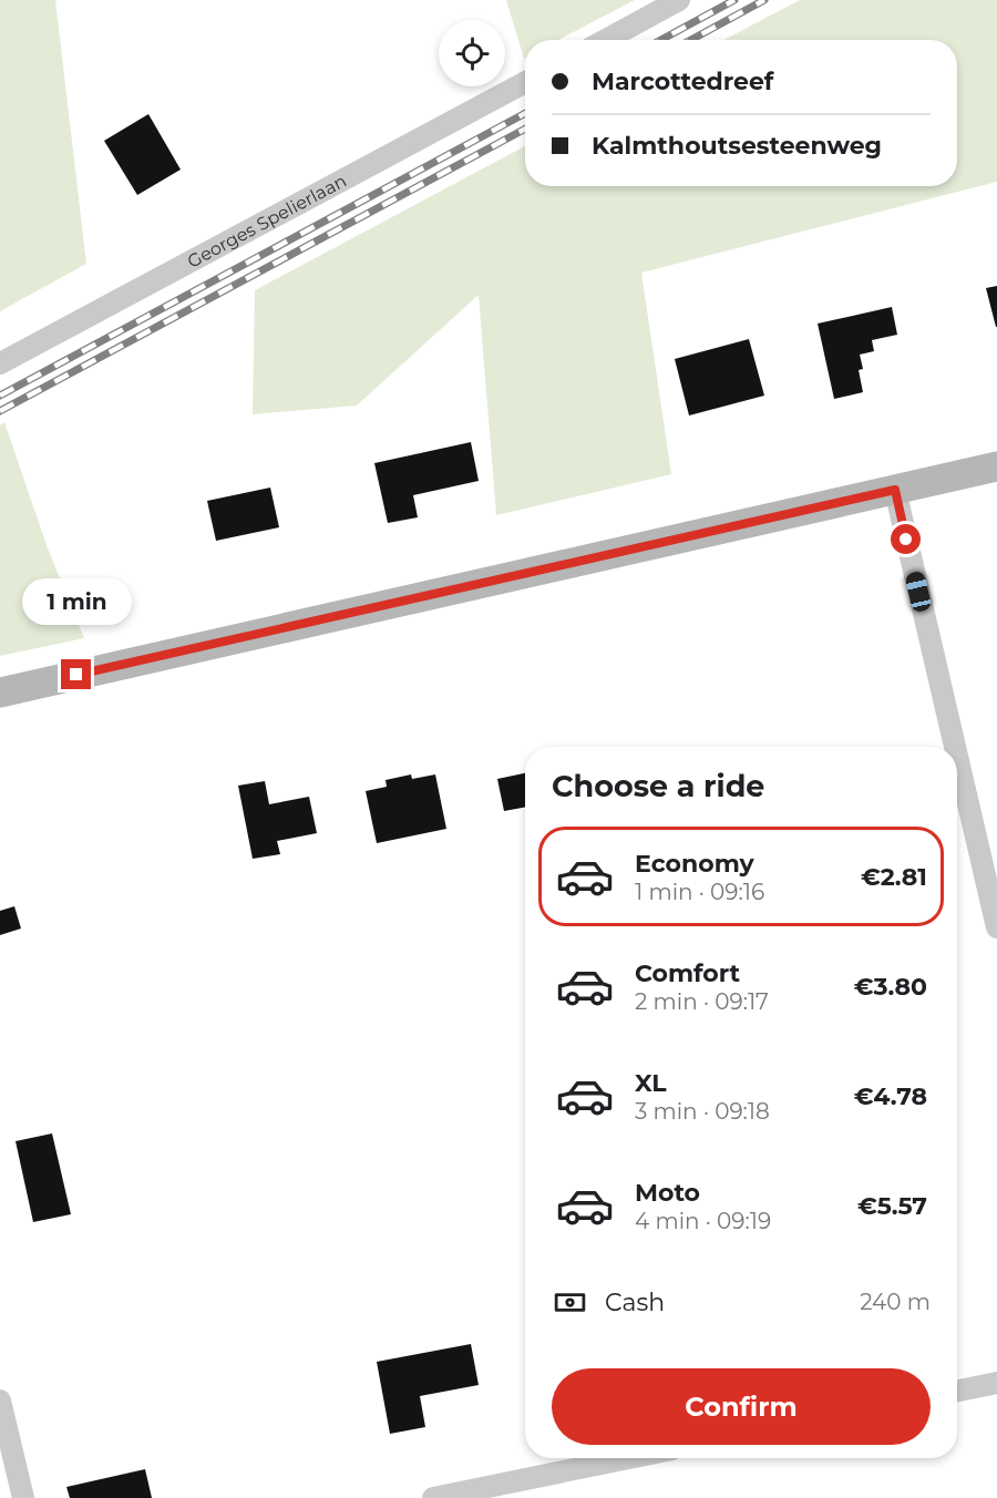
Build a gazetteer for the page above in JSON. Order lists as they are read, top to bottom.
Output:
{
  "streets": {
    "street": ["Georges Spelierlaan"]
  },
  "page": {
    "banner": ["Marcottedreef", "Kalmthoutsesteenweg"],
    "bubble": "1 min",
    "heading": "Choose a ride",
    "list": [
      {
        "name": "Economy",
        "note": "1 min · 09:16",
        "value": "€2.81"
      },
      {
        "name": "Comfort",
        "note": "2 min · 09:17",
        "value": "€3.80"
      },
      {
        "name": "XL",
        "note": "3 min · 09:18",
        "value": "€4.78"
      },
      {
        "name": "Moto",
        "note": "4 min · 09:19",
        "value": "€5.57"
      }
    ],
    "pay": ["Cash", "240 m"],
    "buttons": "Confirm"
  }
}
